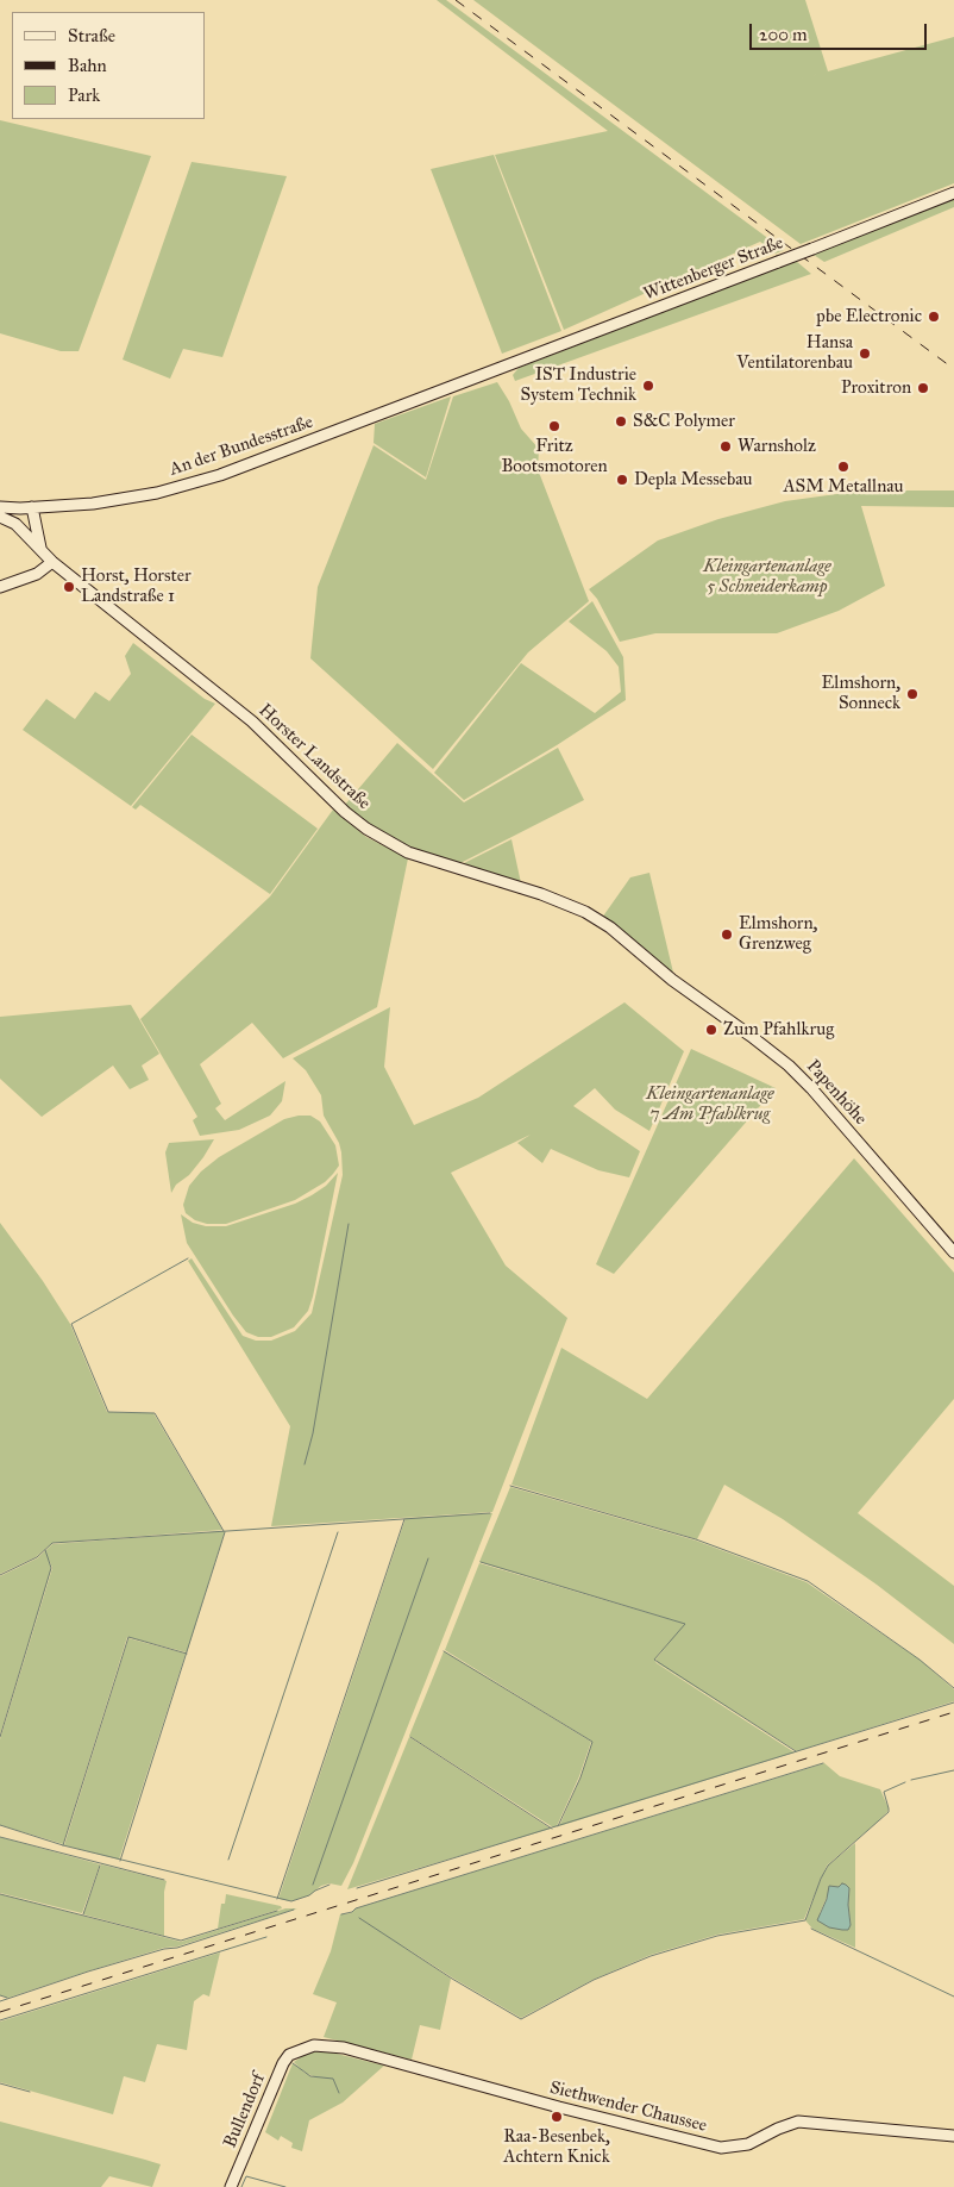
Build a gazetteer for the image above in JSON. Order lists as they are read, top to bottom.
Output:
{
  "streets": {
    "main road": [
      "Wittenberger Straße",
      "An der Bundesstraße",
      "Horster Landstraße",
      "Papenhöhe",
      "Siethwender Chaussee",
      "Bullendorf"
    ]
  },
  "crossings": [
    ["Wittenberger Straße", "An der Bundesstraße"],
    ["Horster Landstraße", "Papenhöhe"],
    ["Siethwender Chaussee", "Bullendorf"]
  ],
  "parks": ["Kleingartenanlage 5 Schneiderkamp", "Kleingartenanlage 7 Am Pfahlkrug"],
  "places": [
    "pbe Electronic",
    "Hansa Ventilatorenbau",
    "IST Industrie System Technik",
    "Proxitron",
    "S&C Polymer",
    "Fritz Bootsmotoren",
    "Warnsholz",
    "ASM Metallnau",
    "Depla Messebau",
    "Horst, Horster Landstraße 1",
    "Elmshorn, Sonneck",
    "Elmshorn, Grenzweg",
    "Zum Pfahlkrug",
    "Raa-Besenbek, Achtern Knick"
  ],
  "legend": ["Straße", "Bahn", "Park"],
  "scale_bar": "200 m"
}
